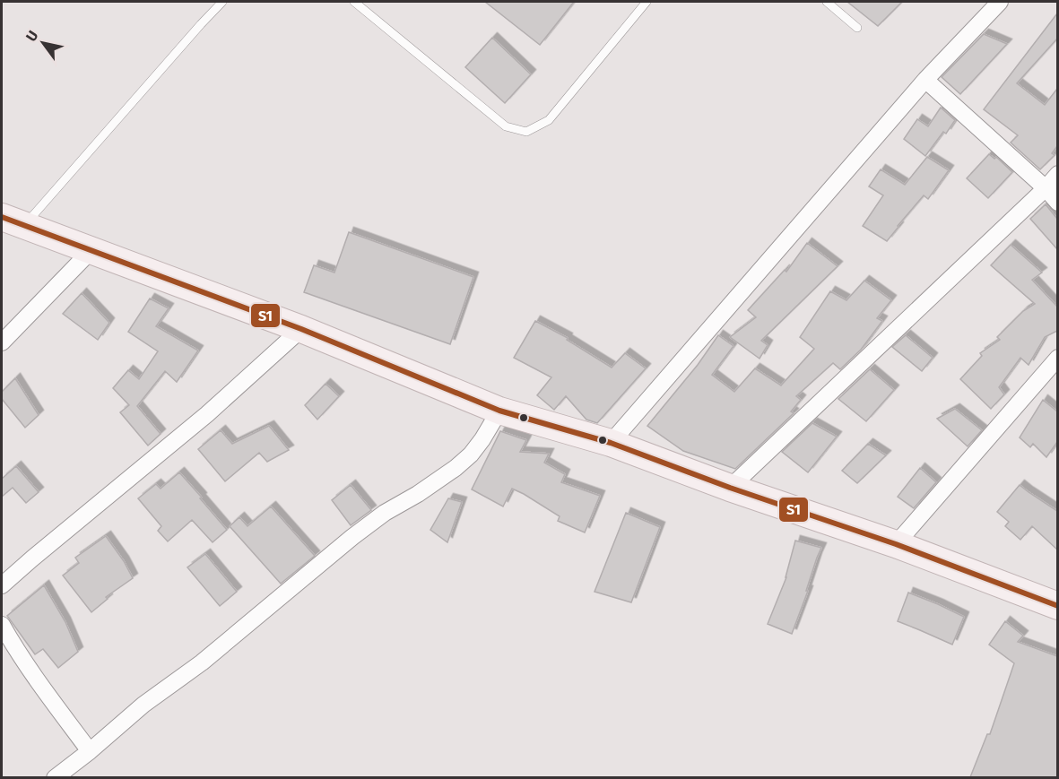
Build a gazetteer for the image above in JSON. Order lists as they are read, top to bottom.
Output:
{
  "lines": ["transit line S1"],
  "north": "top left"
}
